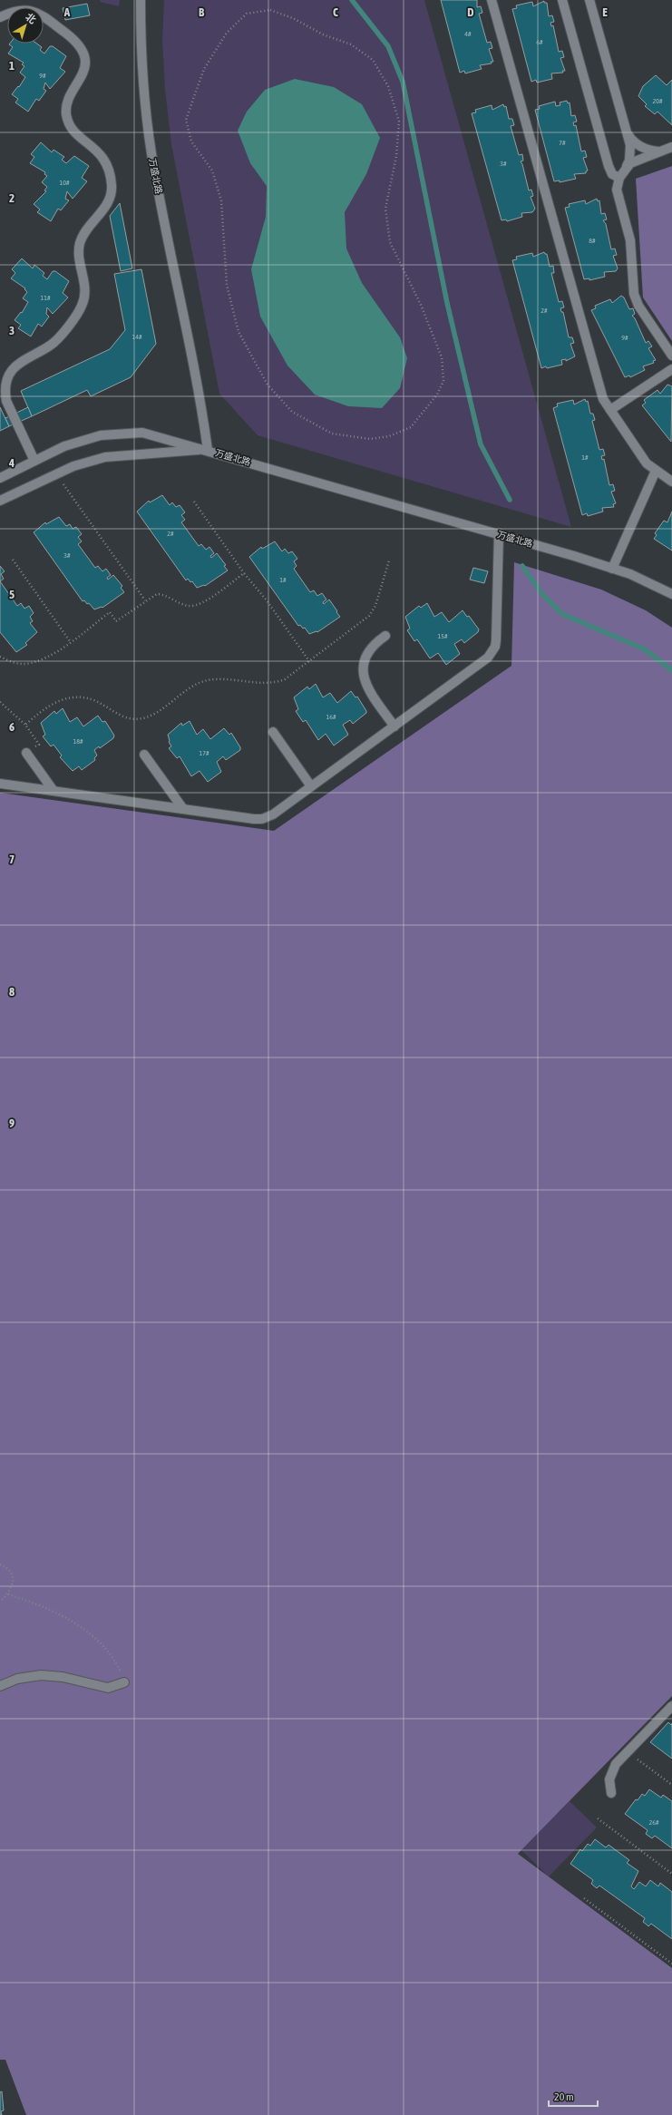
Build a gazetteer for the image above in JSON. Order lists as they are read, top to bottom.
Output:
{
  "streets": {
    "street": ["万盛北路"]
  },
  "house_numbers": [
    "4#",
    "6#",
    "9#",
    "20#",
    "7#",
    "3#",
    "10#",
    "8#",
    "11#",
    "2#",
    "14#",
    "9#",
    "1#",
    "2#",
    "3#",
    "1#",
    "15#",
    "16#",
    "18#",
    "17#",
    "26#"
  ],
  "scale_bar": "20 m",
  "north": "top right",
  "grid": {
    "columns": [
      "A",
      "B",
      "C",
      "D",
      "E"
    ],
    "rows": [
      "1",
      "2",
      "3",
      "4",
      "5",
      "6",
      "7",
      "8",
      "9"
    ]
  }
}
